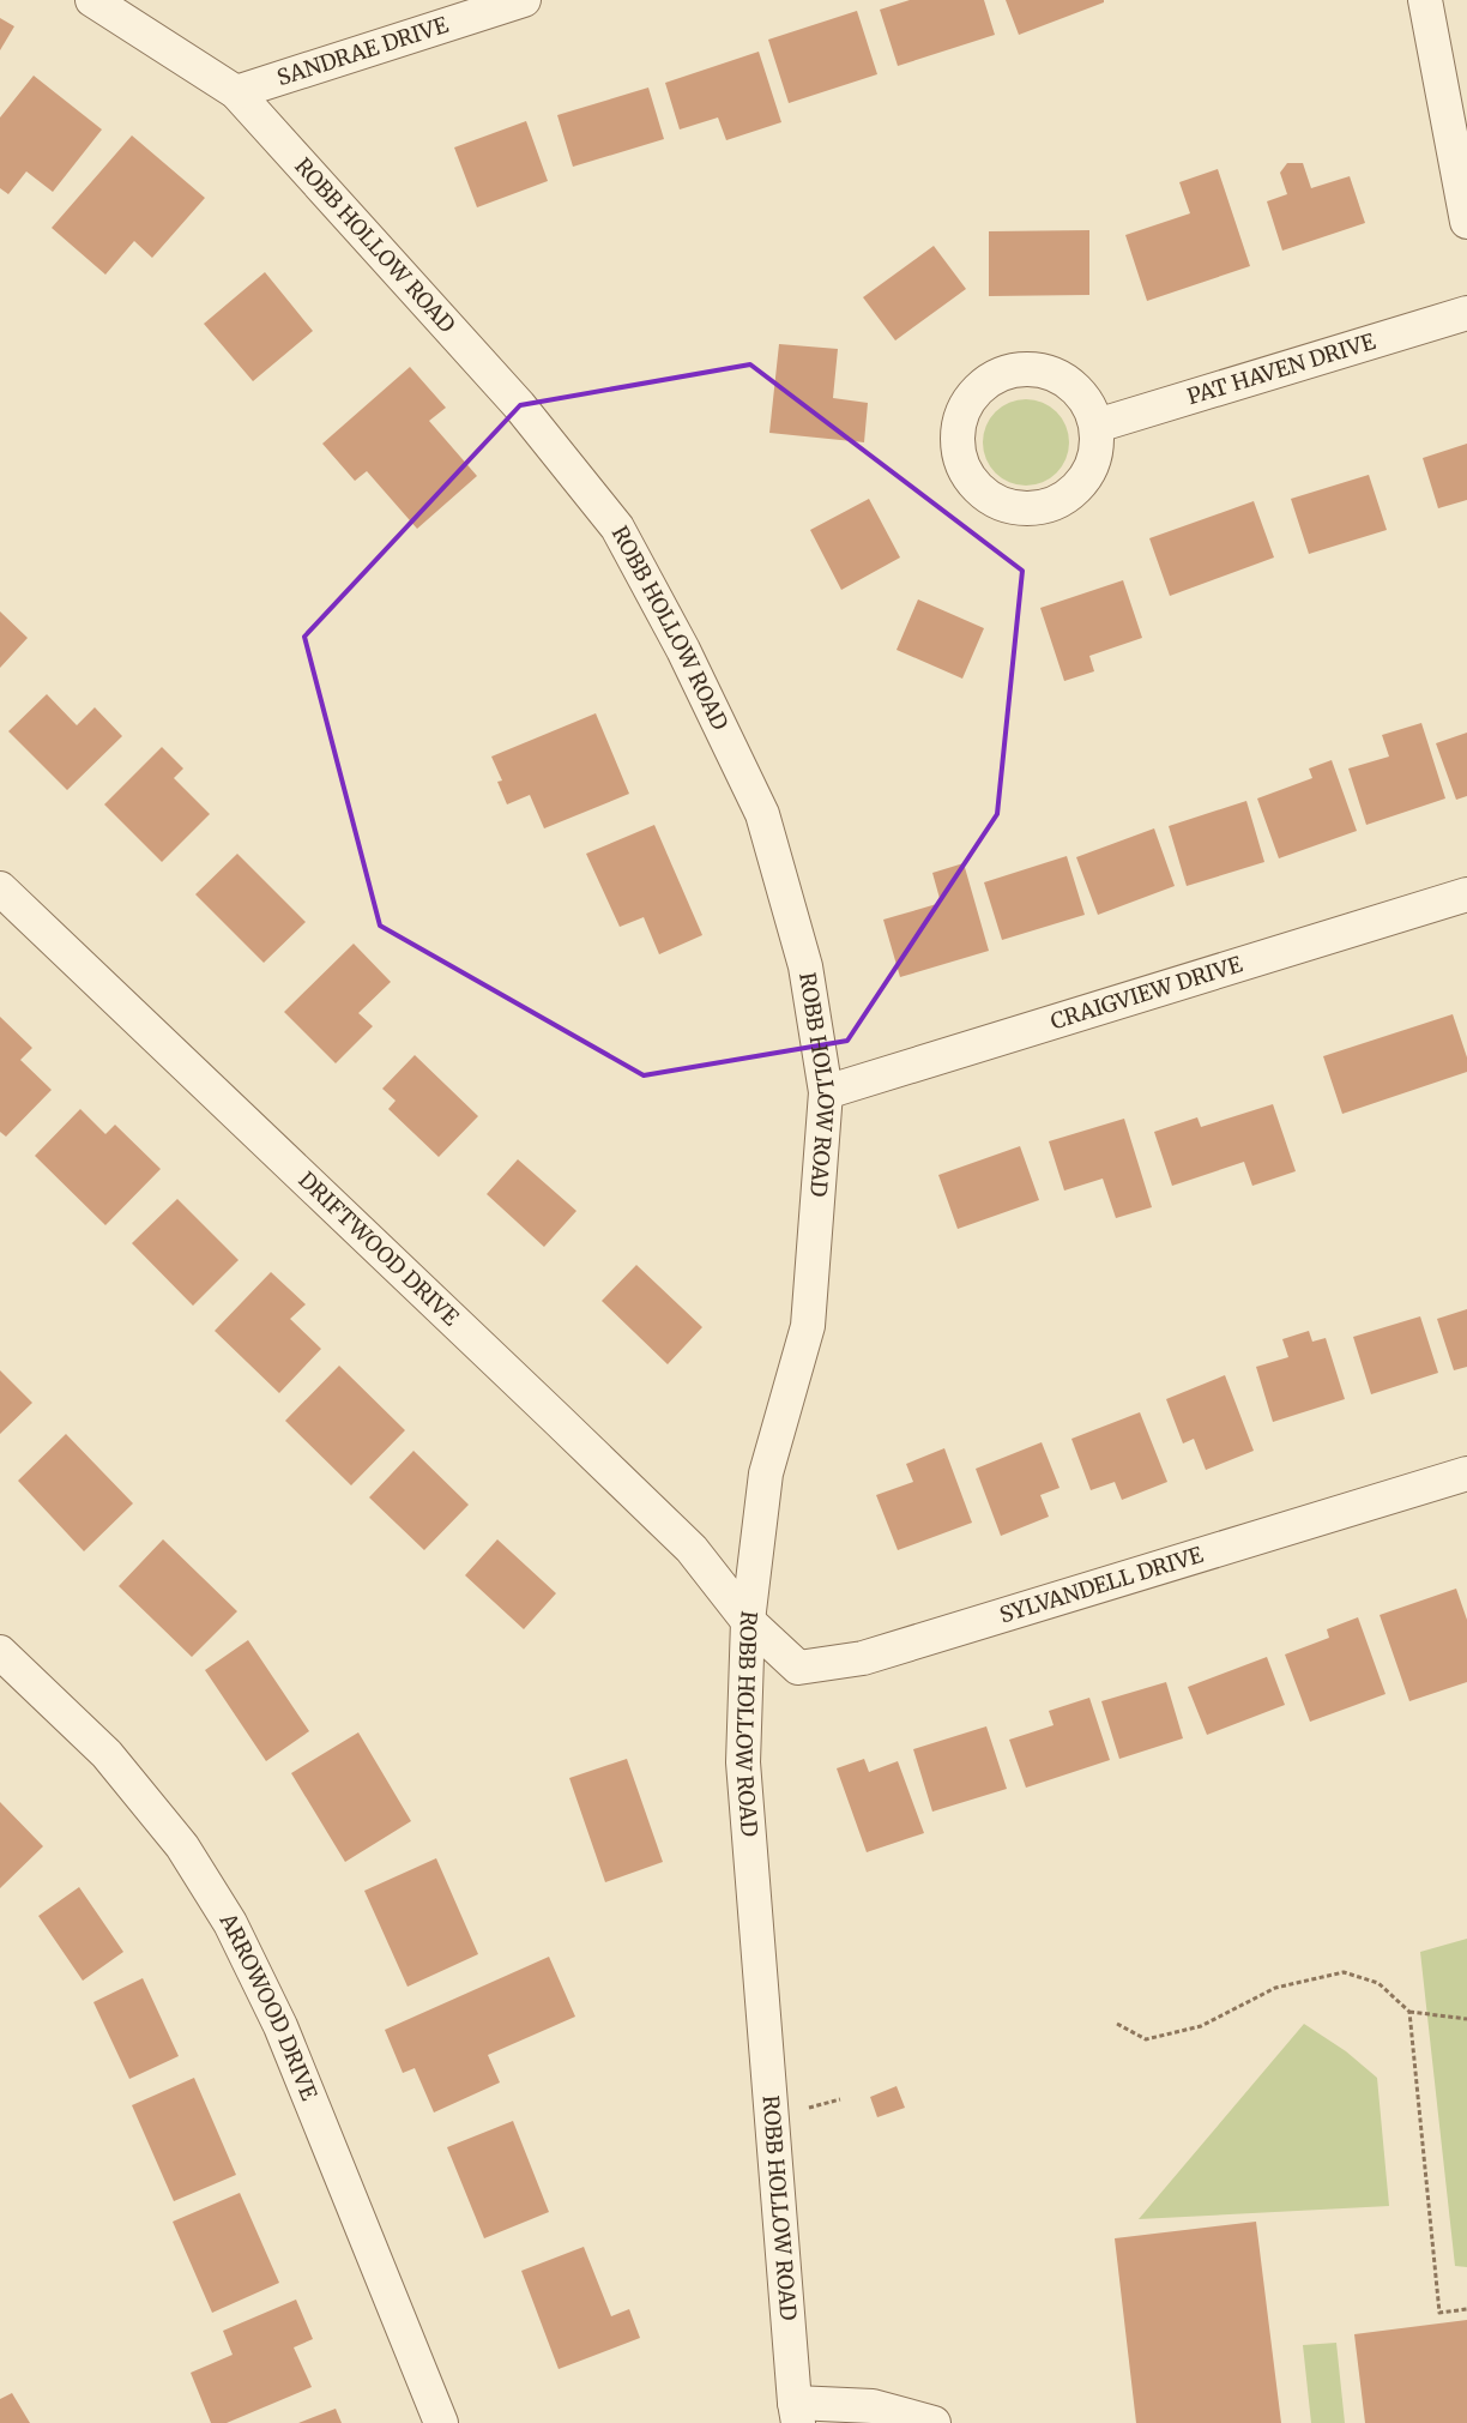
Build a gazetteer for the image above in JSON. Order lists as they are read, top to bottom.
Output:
{
  "streets": {
    "street": [
      "SANDRAE DRIVE",
      "ROBB HOLLOW ROAD",
      "PAT HAVEN DRIVE",
      "CRAIGVIEW DRIVE",
      "DRIFTWOOD DRIVE",
      "SYLVANDELL DRIVE",
      "ARROWOOD DRIVE"
    ]
  },
  "crossings": [
    ["SANDRAE DRIVE", "ROBB HOLLOW ROAD"],
    ["ROBB HOLLOW ROAD", "CRAIGVIEW DRIVE"],
    ["ROBB HOLLOW ROAD", "DRIFTWOOD DRIVE"],
    ["ROBB HOLLOW ROAD", "SYLVANDELL DRIVE"],
    ["DRIFTWOOD DRIVE", "SYLVANDELL DRIVE"]
  ]
}
